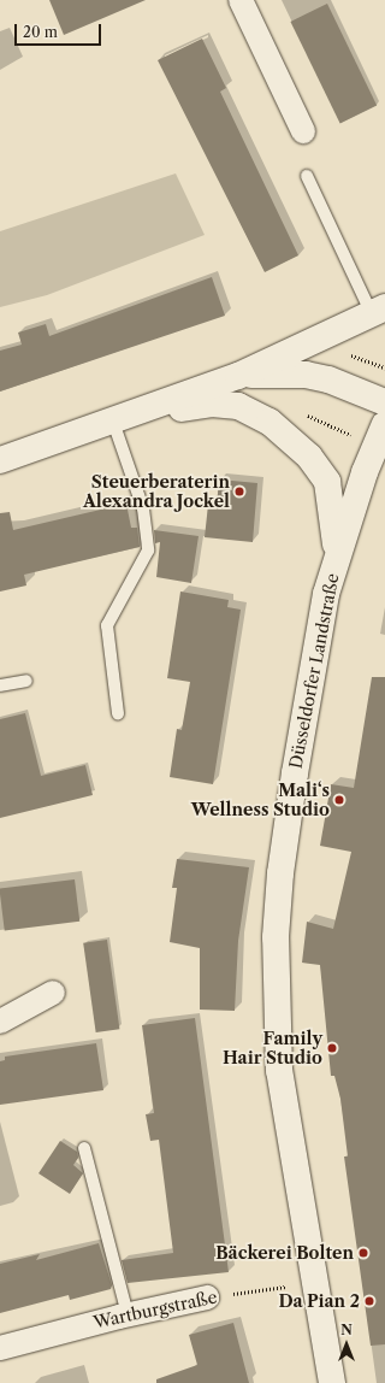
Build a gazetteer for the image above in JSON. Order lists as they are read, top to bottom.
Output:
{
  "streets": {
    "main road": ["Düsseldorfer Landstraße"],
    "street": ["Wartburgstraße"]
  },
  "crossings": [
    ["Düsseldorfer Landstraße", "Wartburgstraße"]
  ],
  "places": [
    "Steuerberaterin Alexandra Jockel",
    "Mali‘s Wellness Studio",
    "Family Hair Studio",
    "Bäckerei Bolten",
    "Da Pian 2"
  ],
  "scale_bar": "20 m",
  "north": "top"
}
